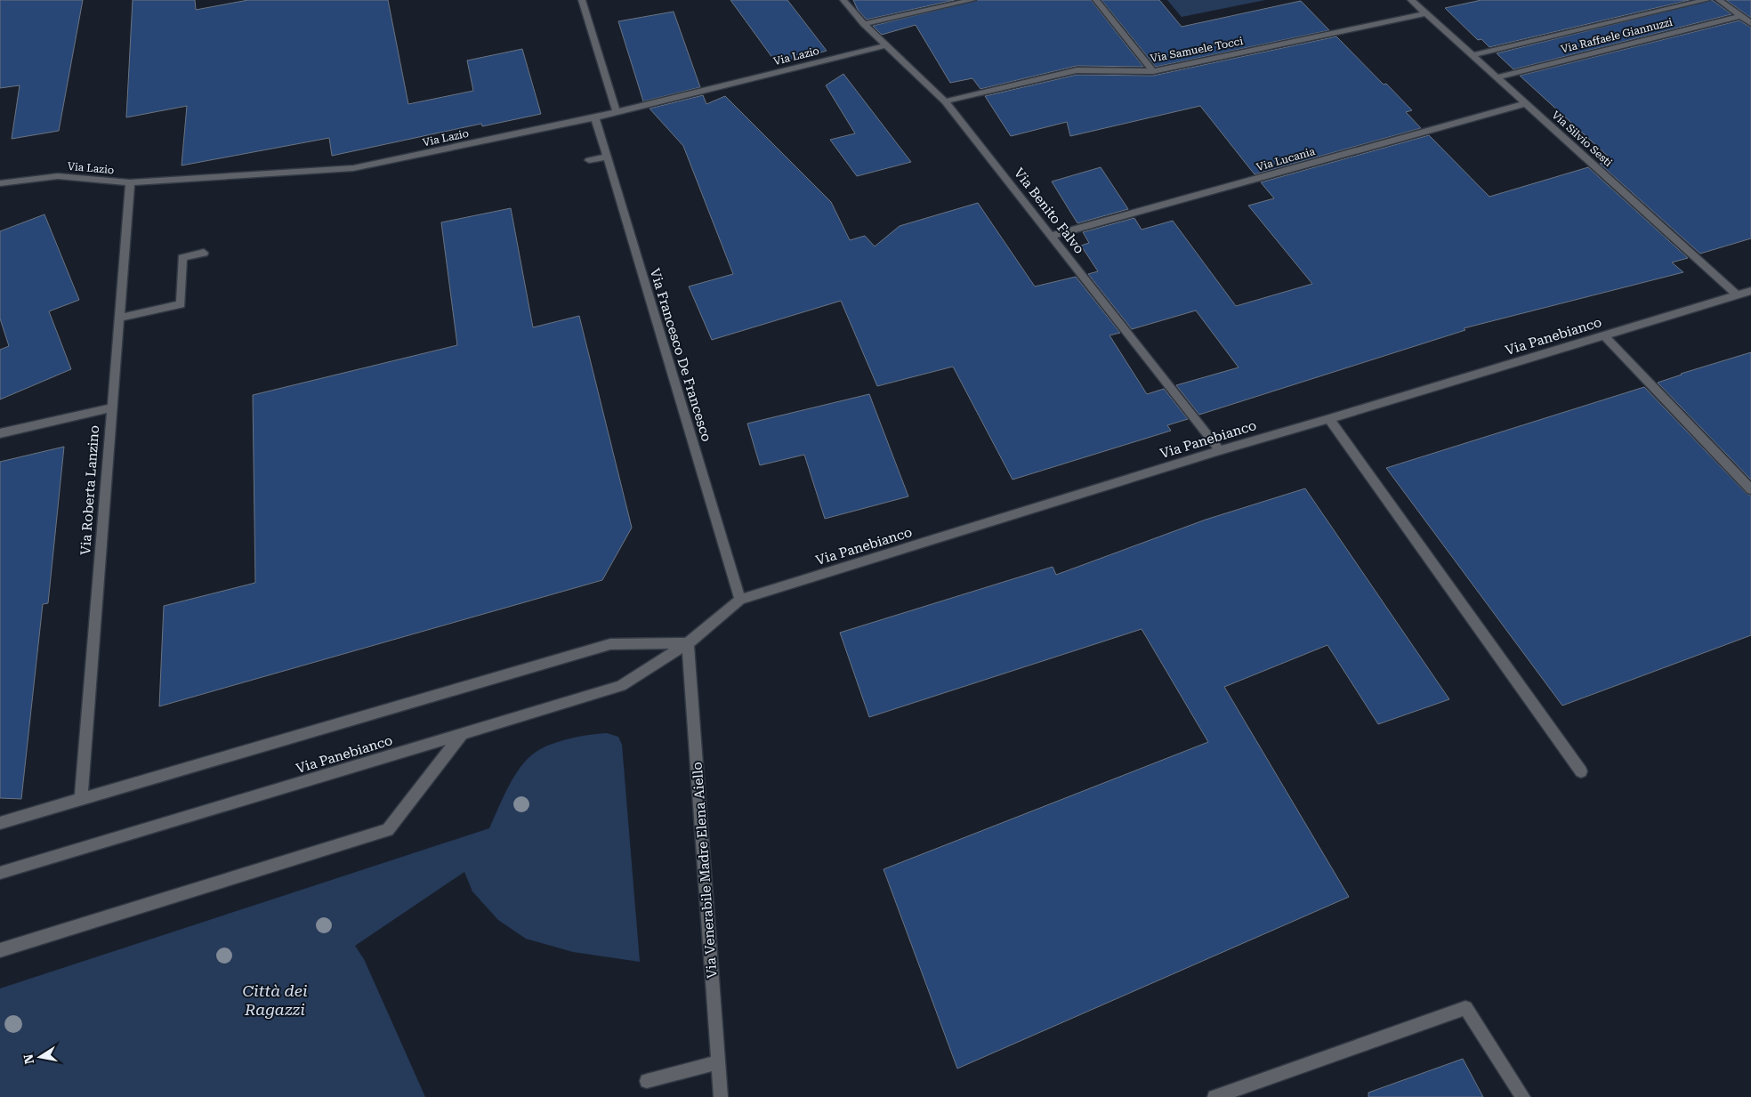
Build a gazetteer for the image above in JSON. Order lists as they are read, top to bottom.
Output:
{
  "streets": {
    "street": [
      "Via Raffaele Giannuzzi",
      "Via Samuele Tocci",
      "Via Lazio",
      "Via Silvio Sesti",
      "Via Lucania",
      "Via Benito Falvo",
      "Via Panebianco",
      "Via Francesco De Francesco",
      "Via Roberta Lanzino",
      "Via Venerabile Madre Elena Aiello"
    ]
  },
  "crossings": [
    ["Via Raffaele Giannuzzi", "Via Silvio Sesti"],
    ["Via Samuele Tocci", "Via Silvio Sesti"],
    ["Via Samuele Tocci", "Via Benito Falvo"],
    ["Via Lazio", "Via Benito Falvo"],
    ["Via Lazio", "Via Francesco De Francesco"],
    ["Via Lazio", "Via Roberta Lanzino"],
    ["Via Silvio Sesti", "Via Lucania"],
    ["Via Silvio Sesti", "Via Panebianco"],
    ["Via Lucania", "Via Benito Falvo"],
    ["Via Benito Falvo", "Via Panebianco"],
    ["Via Panebianco", "Via Francesco De Francesco"],
    ["Via Panebianco", "Via Venerabile Madre Elena Aiello"]
  ],
  "parks": ["Città dei Ragazzi"],
  "north": "left"
}
